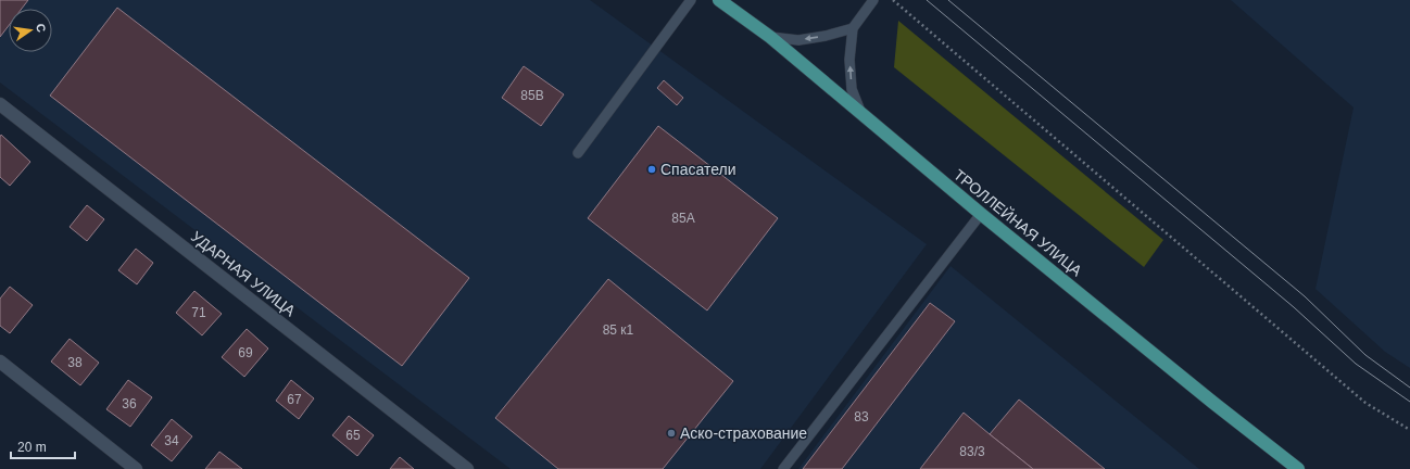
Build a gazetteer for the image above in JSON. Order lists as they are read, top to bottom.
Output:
{
  "streets": {
    "main road": ["ТРОЛЛЕЙНАЯ УЛИЦА"],
    "street": ["УДАРНАЯ УЛИЦА"]
  },
  "places": ["Спасатели", "Аско-страхование"],
  "house_numbers": [
    "85В",
    "85А",
    "71",
    "85 к1",
    "69",
    "38",
    "67",
    "36",
    "83",
    "65",
    "34",
    "83/3"
  ],
  "scale_bar": "20 m",
  "north": "right"
}
